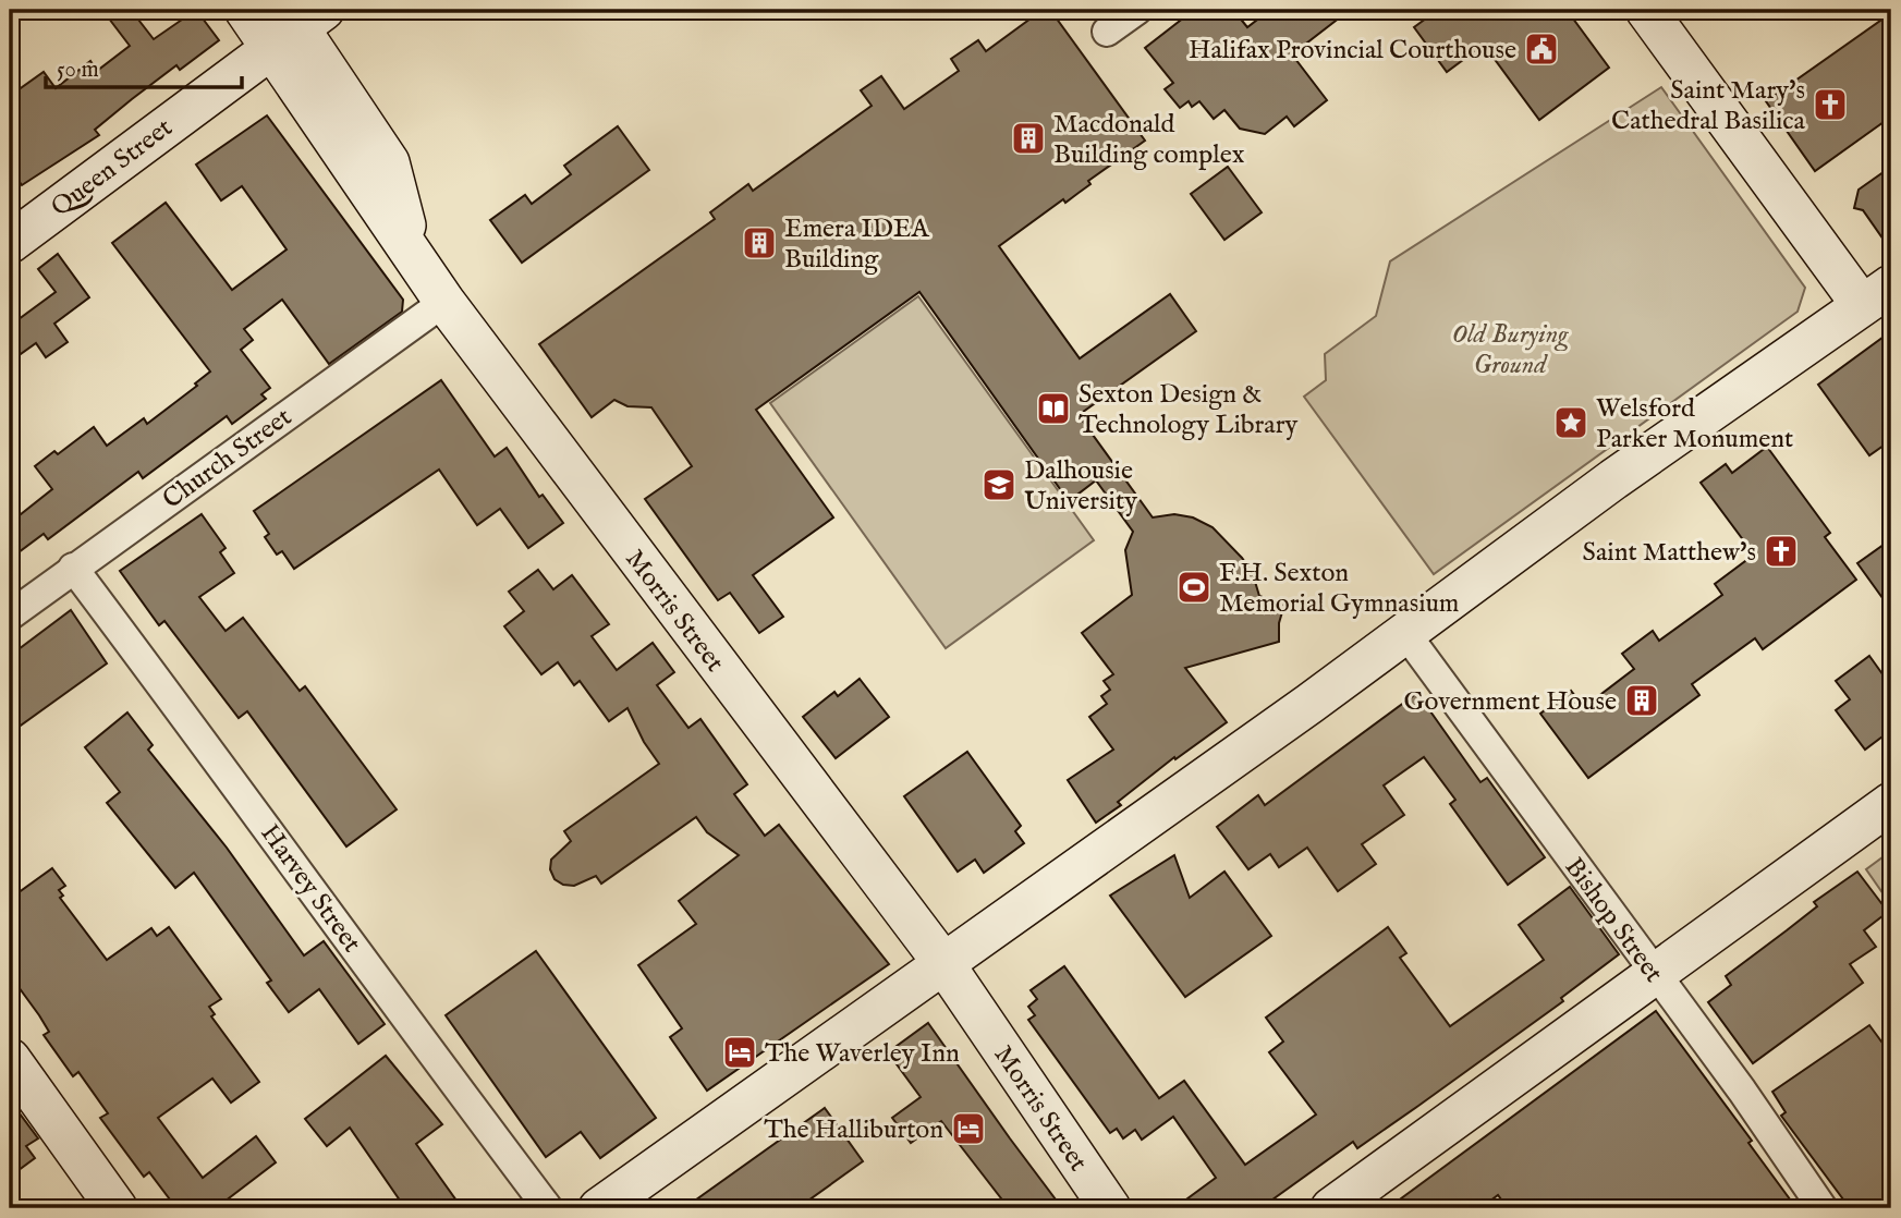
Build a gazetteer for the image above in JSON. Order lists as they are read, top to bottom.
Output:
{
  "streets": {
    "street": [
      "Queen Street",
      "Church Street",
      "Morris Street",
      "Harvey Street",
      "Bishop Street"
    ]
  },
  "crossings": [
    ["Queen Street", "Morris Street"],
    ["Church Street", "Morris Street"],
    ["Church Street", "Harvey Street"]
  ],
  "parks": ["Old Burying Ground"],
  "places": {
    "public building": ["Halifax Provincial Courthouse"],
    "church": ["Saint Mary's Cathedral Basilica", "Saint Matthew's"],
    "building": ["Macdonald Building complex", "Emera IDEA Building", "Government House"],
    "library": ["Sexton Design & Technology Library"],
    "place": ["Welsford Parker Monument"],
    "school or university": ["Dalhousie University"],
    "sports": ["F.H. Sexton Memorial Gymnasium"],
    "hotel": ["The Waverley Inn", "The Halliburton"]
  },
  "scale_bar": "50 m"
}
